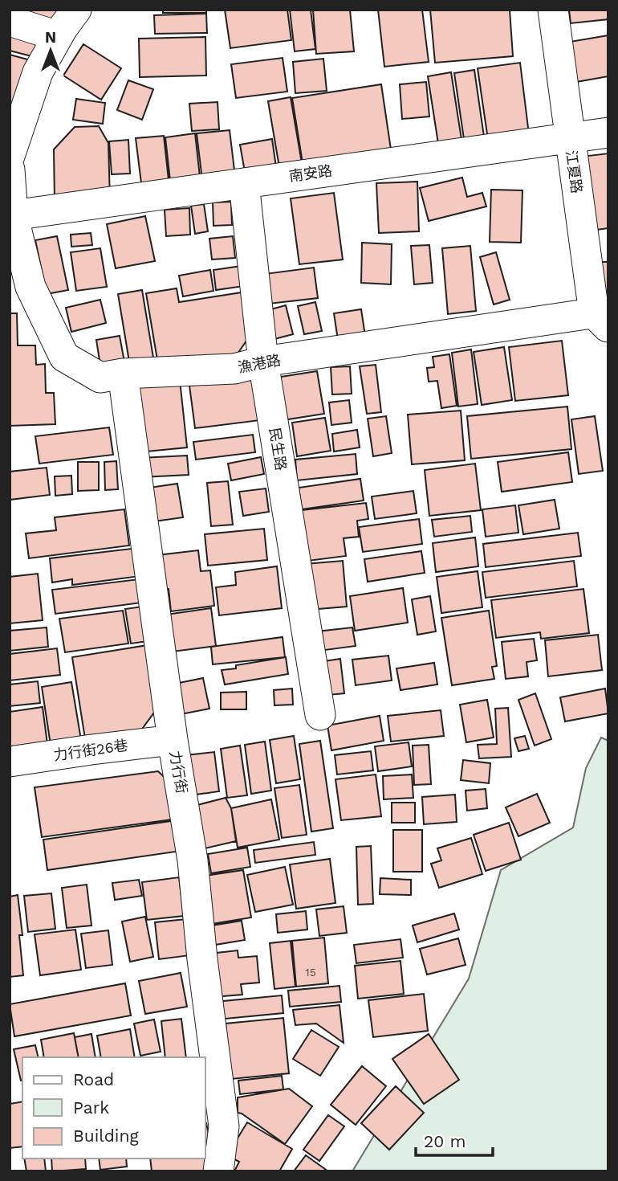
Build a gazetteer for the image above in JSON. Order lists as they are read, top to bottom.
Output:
{
  "streets": {
    "street": [
      "江夏路",
      "南安路",
      "漁港路",
      "民生路",
      "力行街26巷",
      "力行街"
    ]
  },
  "crossings": [
    ["江夏路", "南安路"],
    ["江夏路", "漁港路"],
    ["南安路", "漁港路"],
    ["南安路", "民生路"],
    ["漁港路", "民生路"],
    ["漁港路", "力行街"],
    ["力行街26巷", "力行街"]
  ],
  "house_numbers": ["15"],
  "legend": ["Road", "Park", "Building"],
  "scale_bar": "20 m",
  "north": "top"
}
